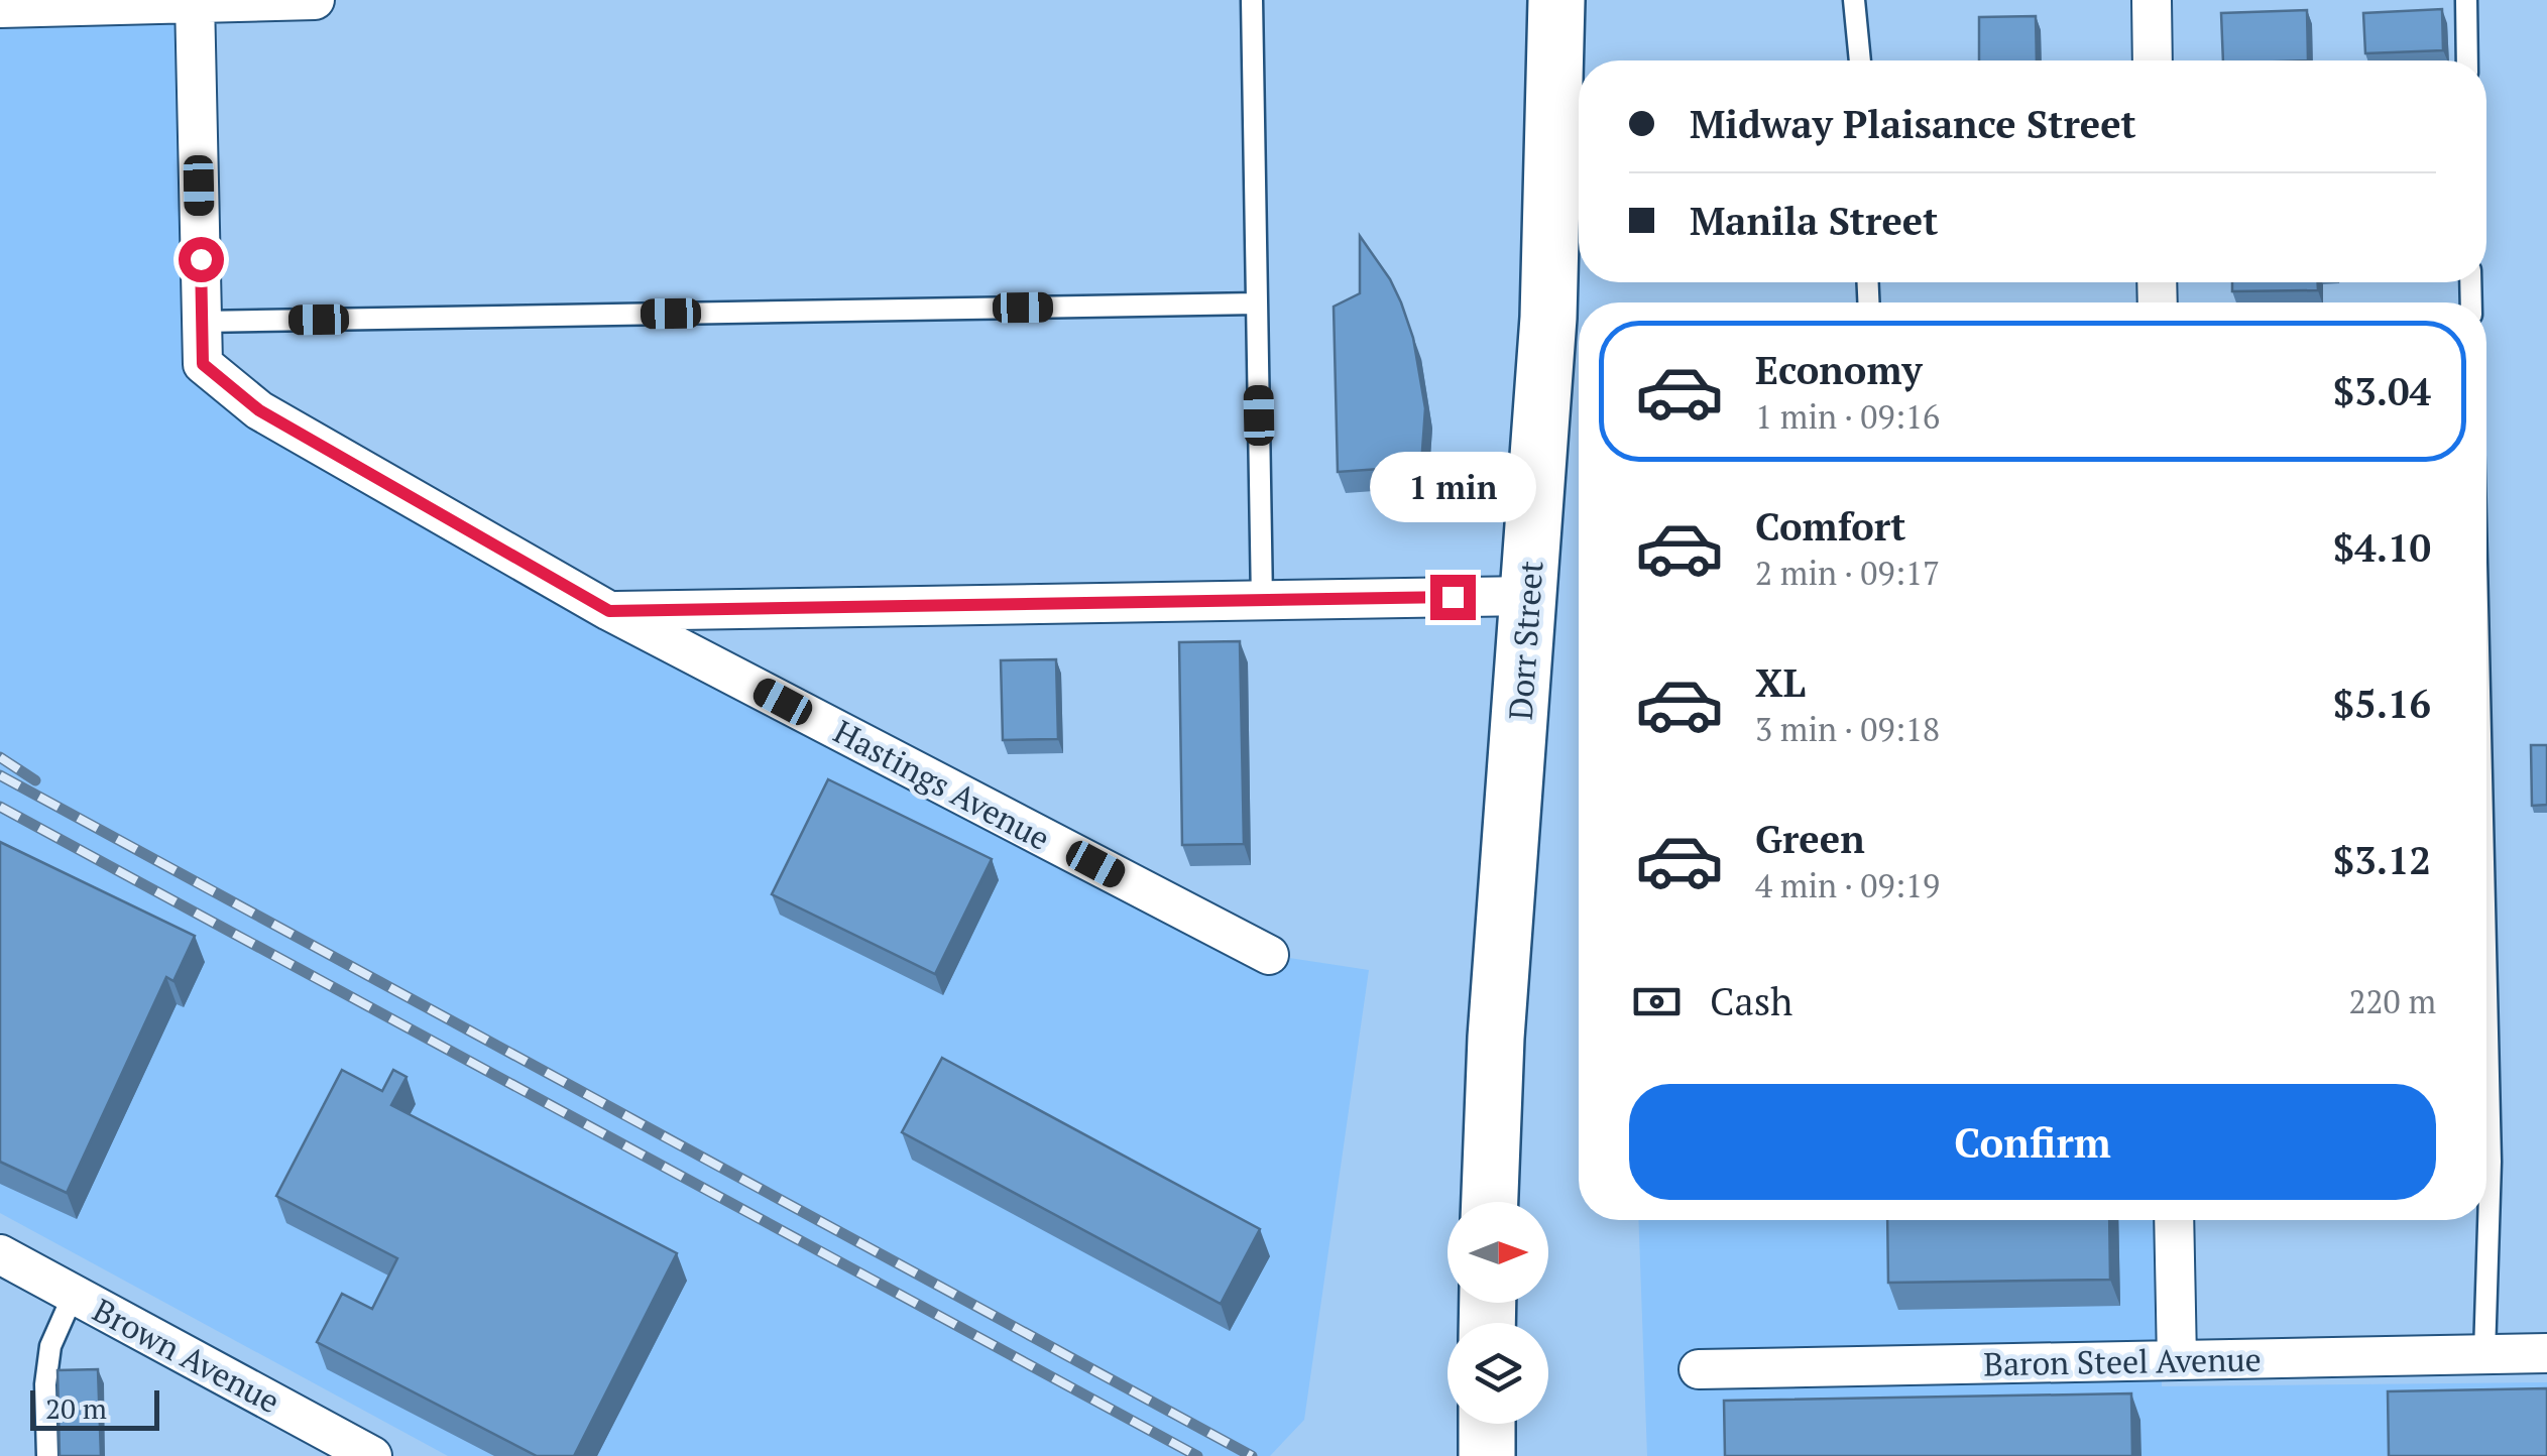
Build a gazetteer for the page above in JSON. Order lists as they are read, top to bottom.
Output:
{
  "streets": {
    "main road": ["Dorr Street"],
    "street": ["Hastings Avenue", "Brown Avenue", "Baron Steel Avenue"]
  },
  "scale_bar": "20 m",
  "north": "right",
  "page": {
    "banner": ["Midway Plaisance Street", "Manila Street"],
    "list": [
      {
        "name": "Economy",
        "note": "1 min · 09:16",
        "value": "$3.04"
      },
      {
        "name": "Comfort",
        "note": "2 min · 09:17",
        "value": "$4.10"
      },
      {
        "name": "XL",
        "note": "3 min · 09:18",
        "value": "$5.16"
      },
      {
        "name": "Green",
        "note": "4 min · 09:19",
        "value": "$3.12"
      }
    ],
    "bubble": "1 min",
    "pay": ["Cash", "220 m"],
    "buttons": "Confirm",
    "scale": "20 m"
  }
}
